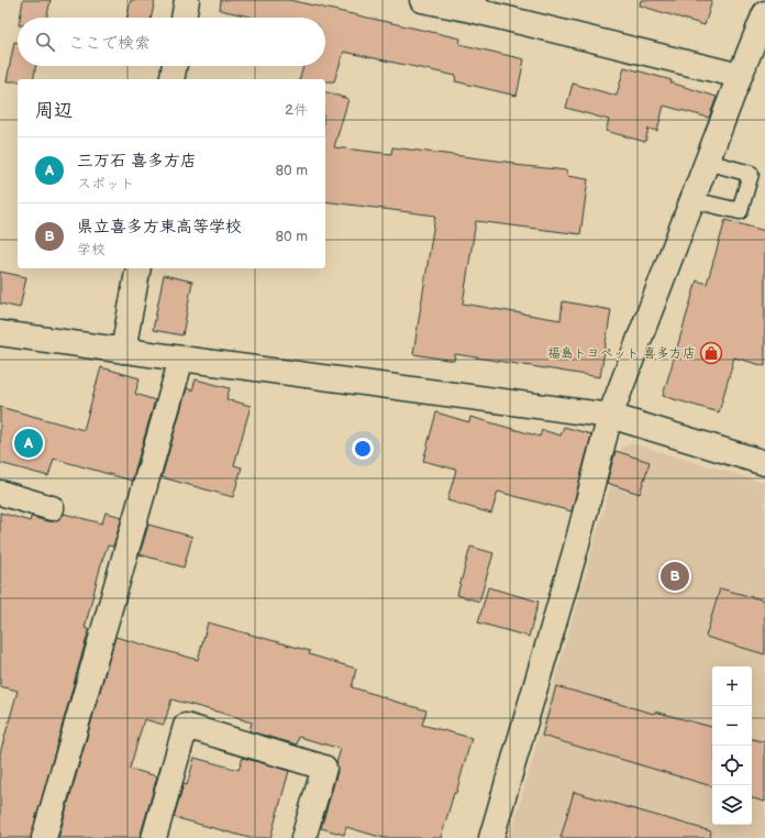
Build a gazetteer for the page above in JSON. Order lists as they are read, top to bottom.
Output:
{
  "places": {
    "shop": ["福島トヨペット 喜多方店"]
  },
  "page": {
    "search": "ここで検索",
    "heading": ["周辺", "2件"],
    "list": [
      {
        "mark": "A",
        "name": "三万石 喜多方店",
        "note": "スポット",
        "value": "80 m"
      },
      {
        "mark": "B",
        "name": "県立喜多方東高等学校",
        "note": "学校",
        "value": "80 m"
      }
    ],
    "pins": ["A", "B"],
    "map_buttons": ["+", "−"]
  }
}
